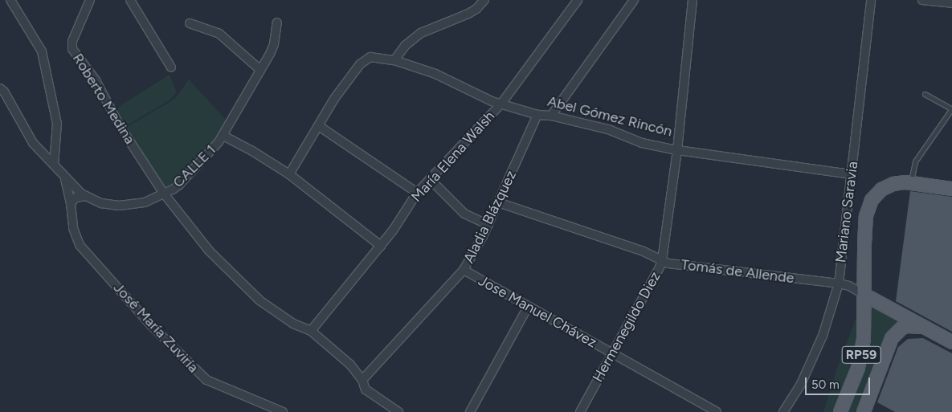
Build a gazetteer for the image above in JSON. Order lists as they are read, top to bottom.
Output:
{
  "streets": {
    "main road": ["RP59"],
    "street": [
      "Roberto Medina",
      "Abel Gómez Rincón",
      "María Elena Walsh",
      "CALLE 1",
      "Mariano Saravia",
      "Aladia Blázquez",
      "Tomás de Allende",
      "Jose Manuel Chávez",
      "Hermenegildo Diez",
      "José María Zuviría"
    ]
  },
  "crossings": [
    ["Roberto Medina", "CALLE 1"],
    ["Abel Gómez Rincón", "María Elena Walsh"],
    ["Abel Gómez Rincón", "Mariano Saravia"],
    ["Abel Gómez Rincón", "Aladia Blázquez"],
    ["Abel Gómez Rincón", "Hermenegildo Diez"],
    ["CALLE 1", "José María Zuviría"],
    ["Mariano Saravia", "Tomás de Allende"],
    ["Aladia Blázquez", "Tomás de Allende"],
    ["Aladia Blázquez", "Jose Manuel Chávez"],
    ["Tomás de Allende", "Hermenegildo Diez"],
    ["Tomás de Allende", "RP59"],
    ["Jose Manuel Chávez", "Hermenegildo Diez"]
  ],
  "scale_bar": "50 m"
}
